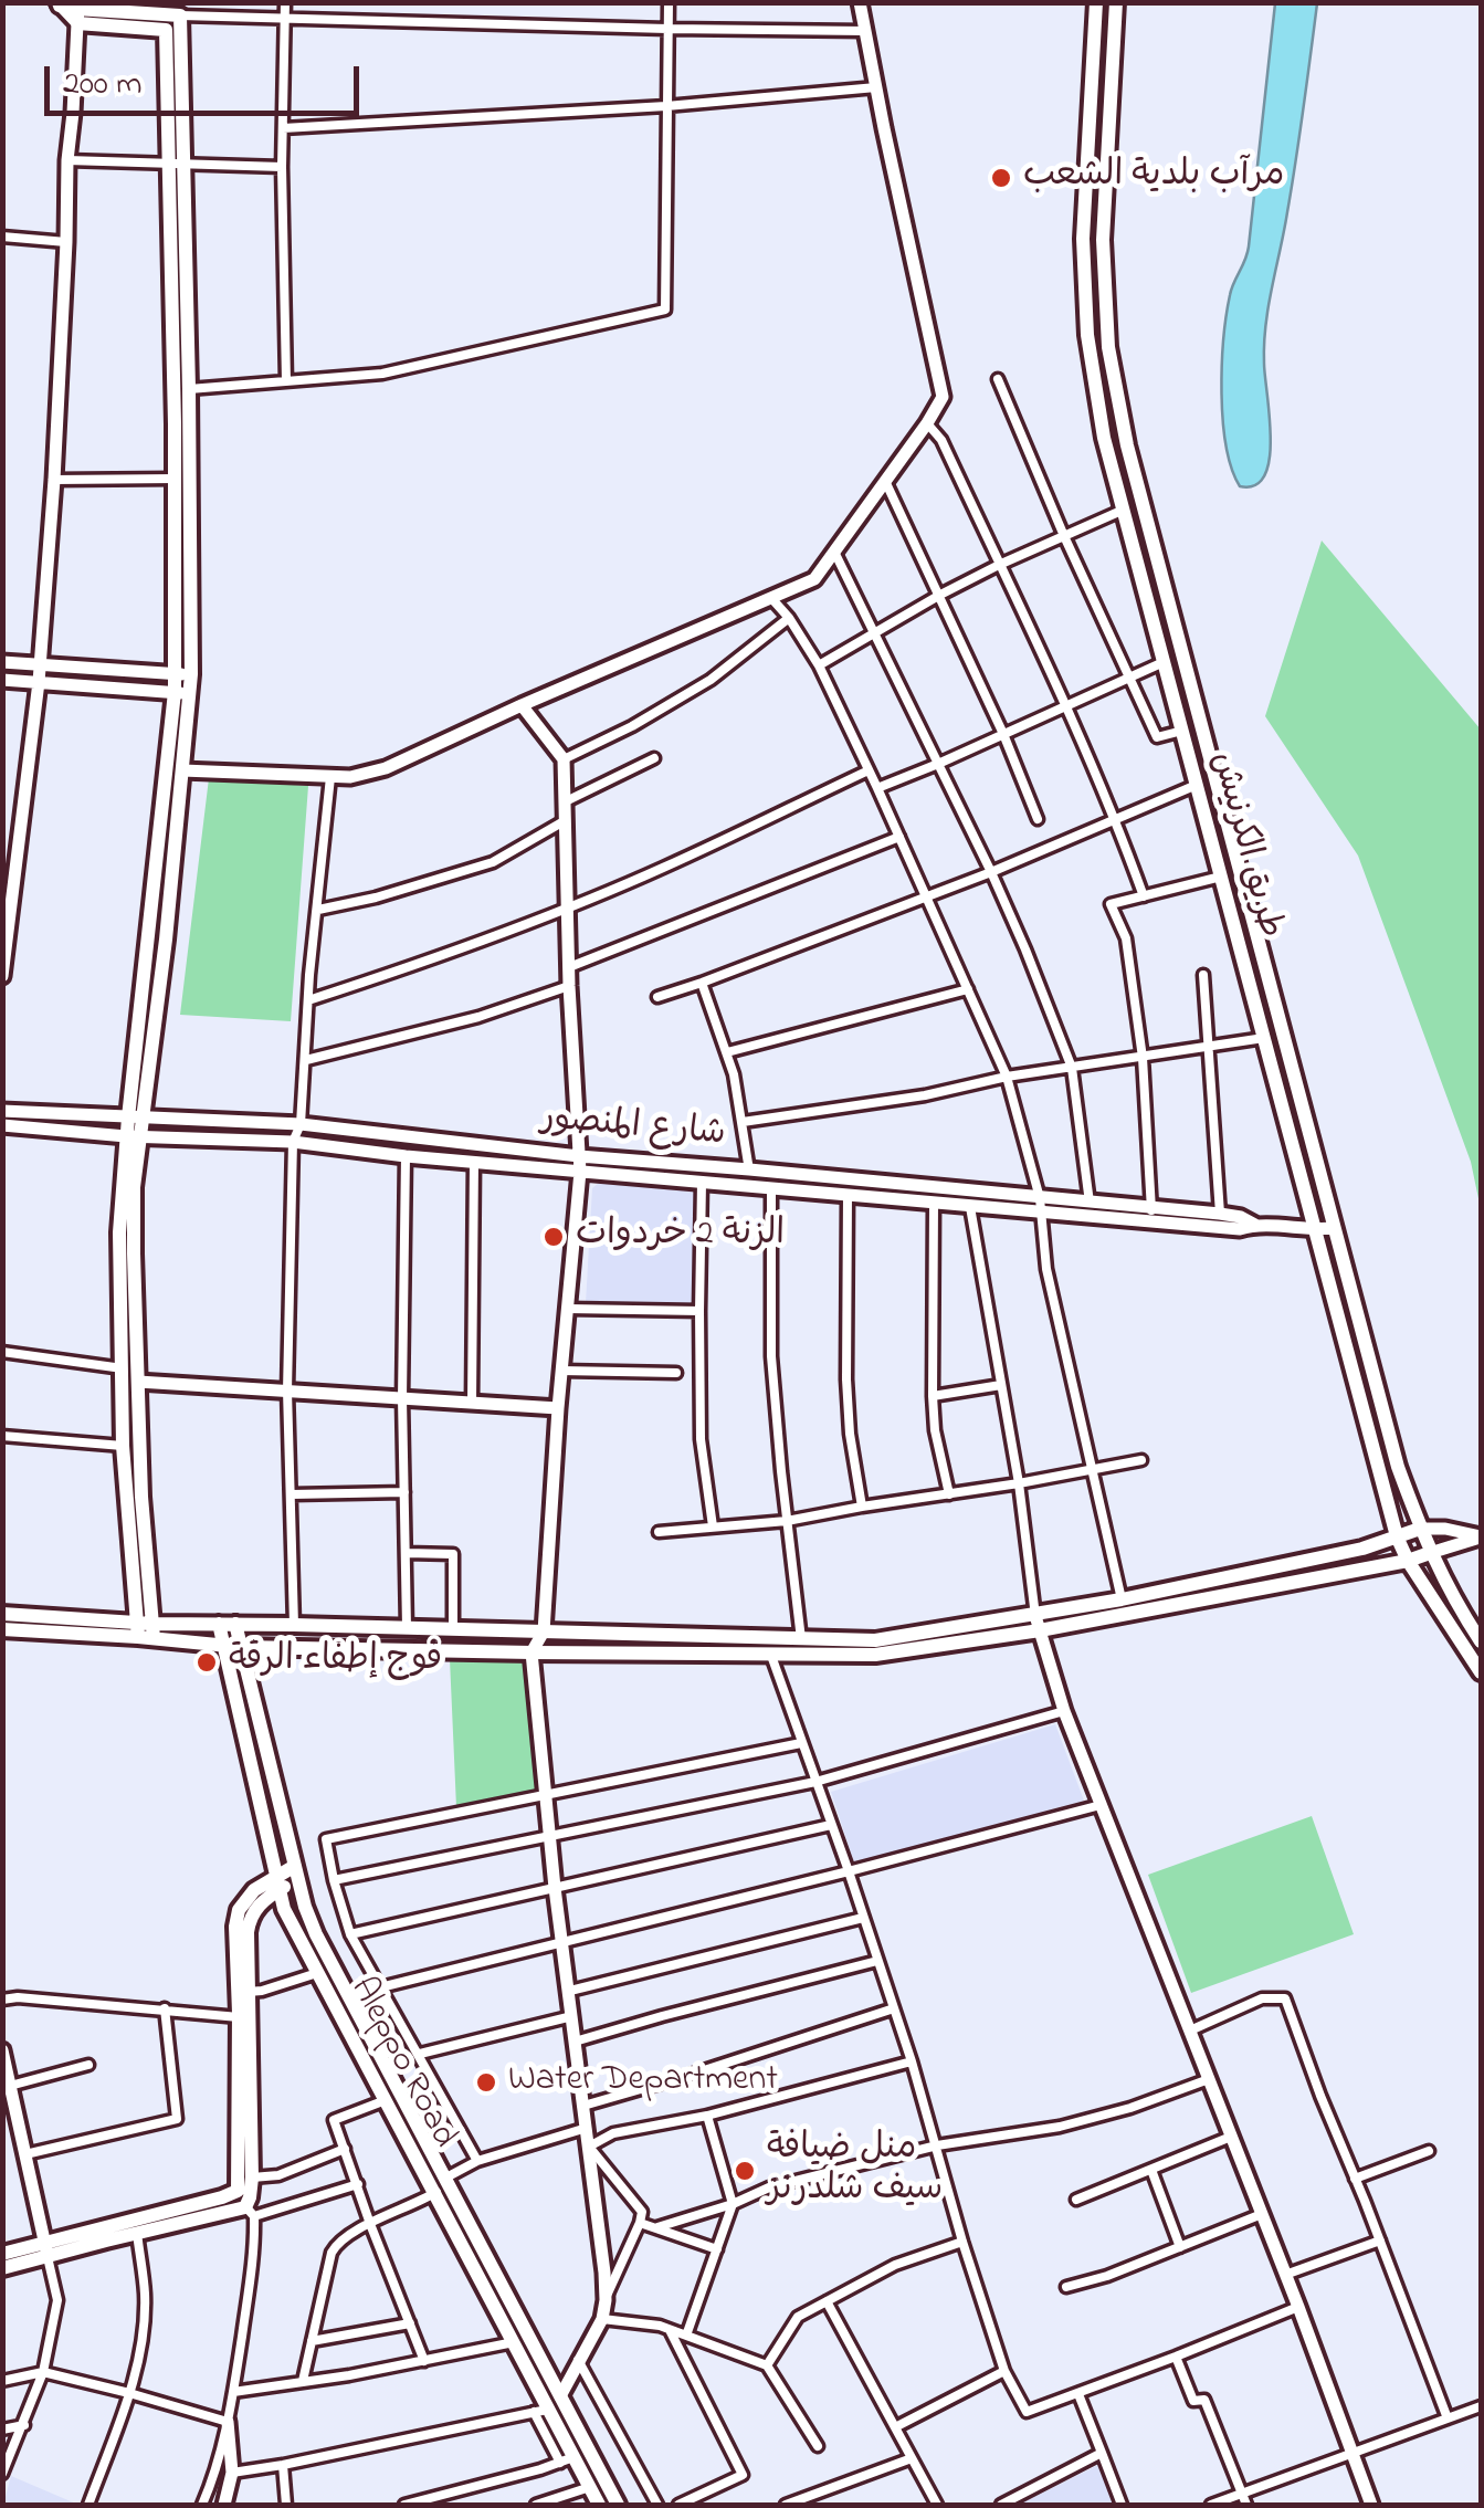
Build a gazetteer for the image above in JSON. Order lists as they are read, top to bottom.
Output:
{
  "streets": {
    "main road": ["طريق الكرنيش", "Aleppo Road"],
    "street": ["شارع المنصور"]
  },
  "crossings": [
    ["طريق الكرنيش", "شارع المنصور"]
  ],
  "places": [
    "مرآب بلدية الشعب",
    "الزنة 2 خردوات",
    "فوج إطفاء الرقة",
    "Water Department",
    "منل ضيافة سيف شلدرنز"
  ],
  "scale_bar": "200 m"
}
